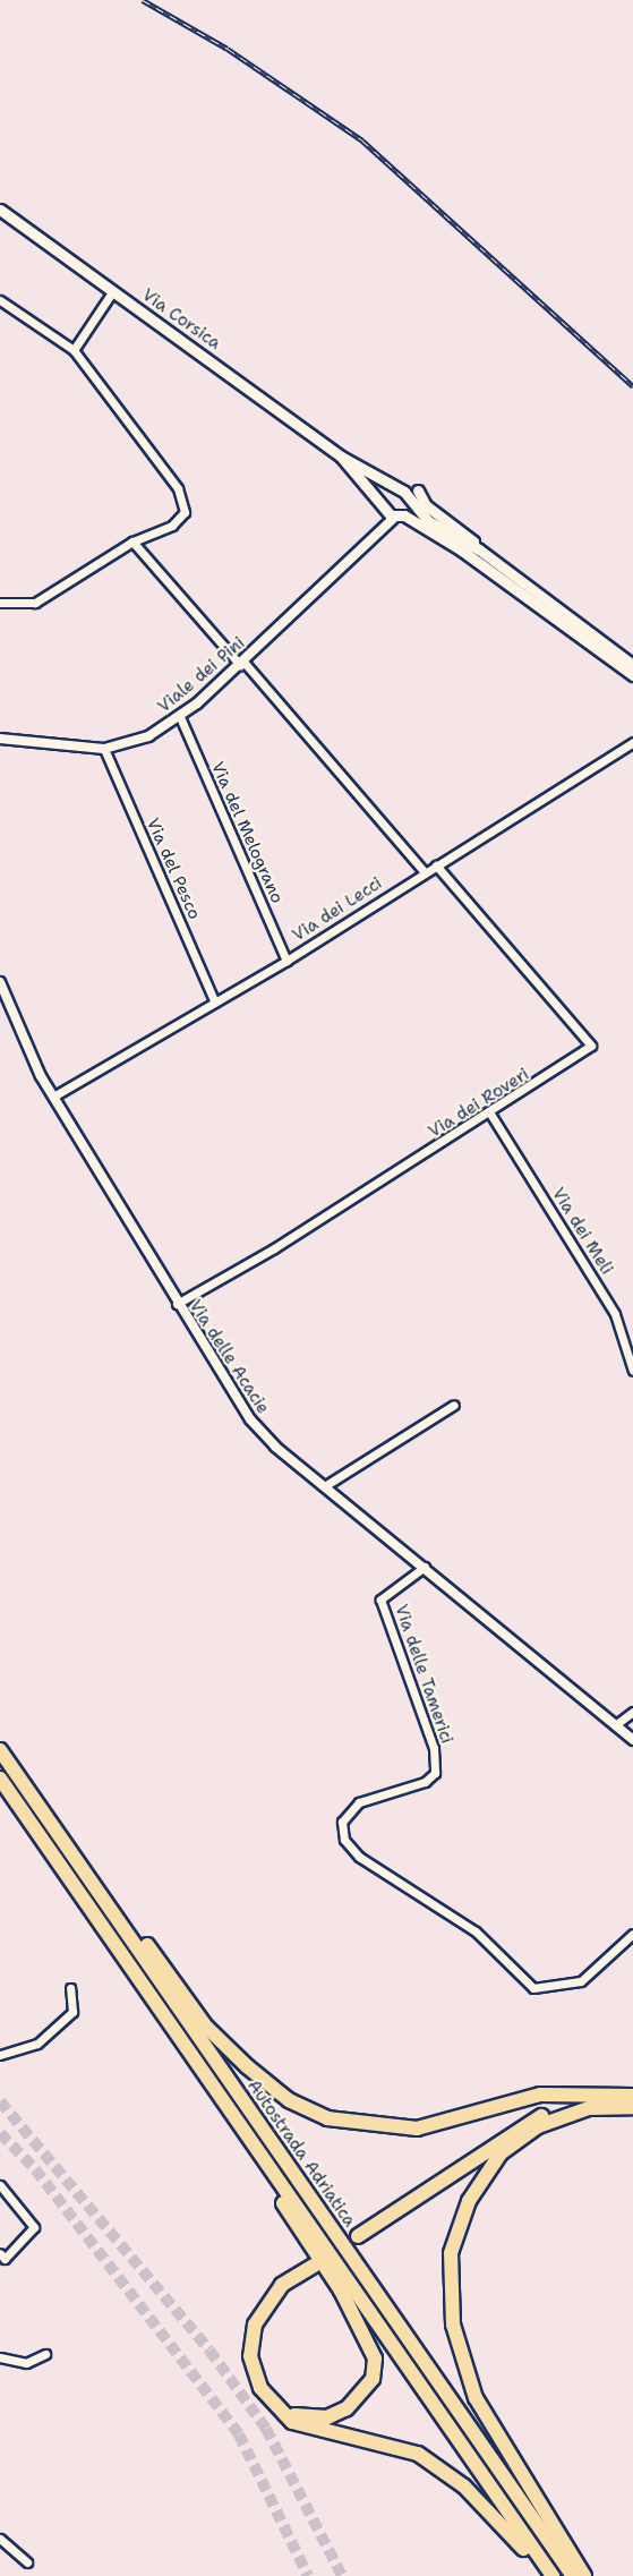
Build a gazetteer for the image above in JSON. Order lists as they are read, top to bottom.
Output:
{
  "streets": {
    "highway": ["Autostrada Adriatica"],
    "main road": ["Via Corsica"],
    "street": [
      "Viale dei Pini",
      "Via del Melograno",
      "Via del Pesco",
      "Via dei Lecci",
      "Via dei Roveri",
      "Via dei Meli",
      "Via delle Acacie",
      "Via delle Tamerici"
    ]
  },
  "crossings": [
    ["Via Corsica", "Viale dei Pini"],
    ["Viale dei Pini", "Via del Melograno"],
    ["Viale dei Pini", "Via del Pesco"],
    ["Via del Melograno", "Via dei Lecci"],
    ["Via del Pesco", "Via dei Lecci"],
    ["Via dei Lecci", "Via dei Roveri"],
    ["Via dei Lecci", "Via delle Acacie"],
    ["Via dei Roveri", "Via dei Meli"],
    ["Via dei Roveri", "Via delle Acacie"],
    ["Via delle Acacie", "Via delle Tamerici"]
  ]
}
